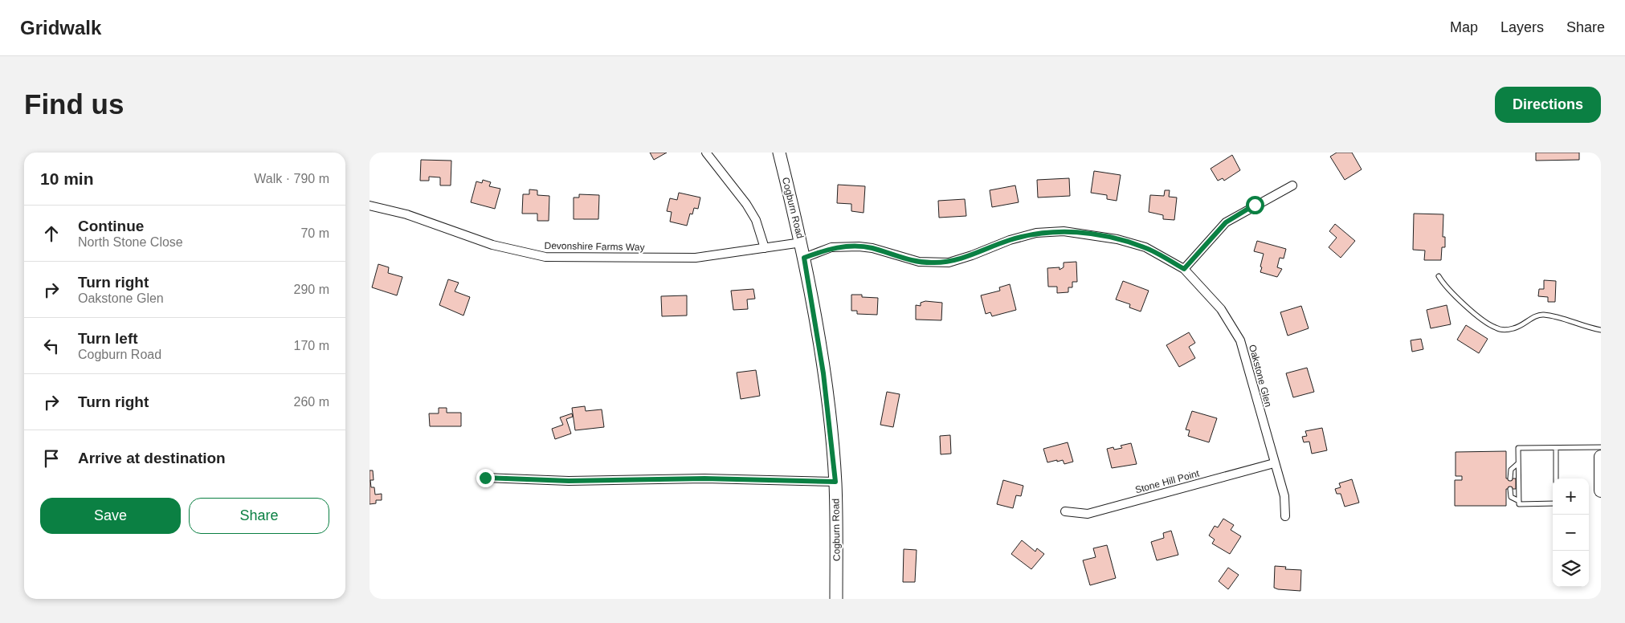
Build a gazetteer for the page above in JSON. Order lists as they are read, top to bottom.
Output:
{
  "streets": {
    "street": [
      "Cogburn Road",
      "Devonshire Farms Way",
      "Oakstone Glen",
      "Stone Hill Point"
    ]
  },
  "crossings": [
    ["Cogburn Road", "Devonshire Farms Way"],
    ["Cogburn Road", "Oakstone Glen"],
    ["Oakstone Glen", "Stone Hill Point"]
  ],
  "page": {
    "header": "Gridwalk",
    "nav": ["Map", "Layers", "Share"],
    "buttons": [
      "Directions",
      ["Save", "Share"]
    ],
    "title": "Find us",
    "heading": ["10 min", "Walk · 790 m"],
    "list": [
      ["Continue", "North Stone Close", "70 m"],
      ["Turn right", "Oakstone Glen", "290 m"],
      ["Turn left", "Cogburn Road", "170 m"],
      ["Turn right", "260 m"],
      "Arrive at destination"
    ],
    "map_buttons": ["+", "−"]
  }
}
